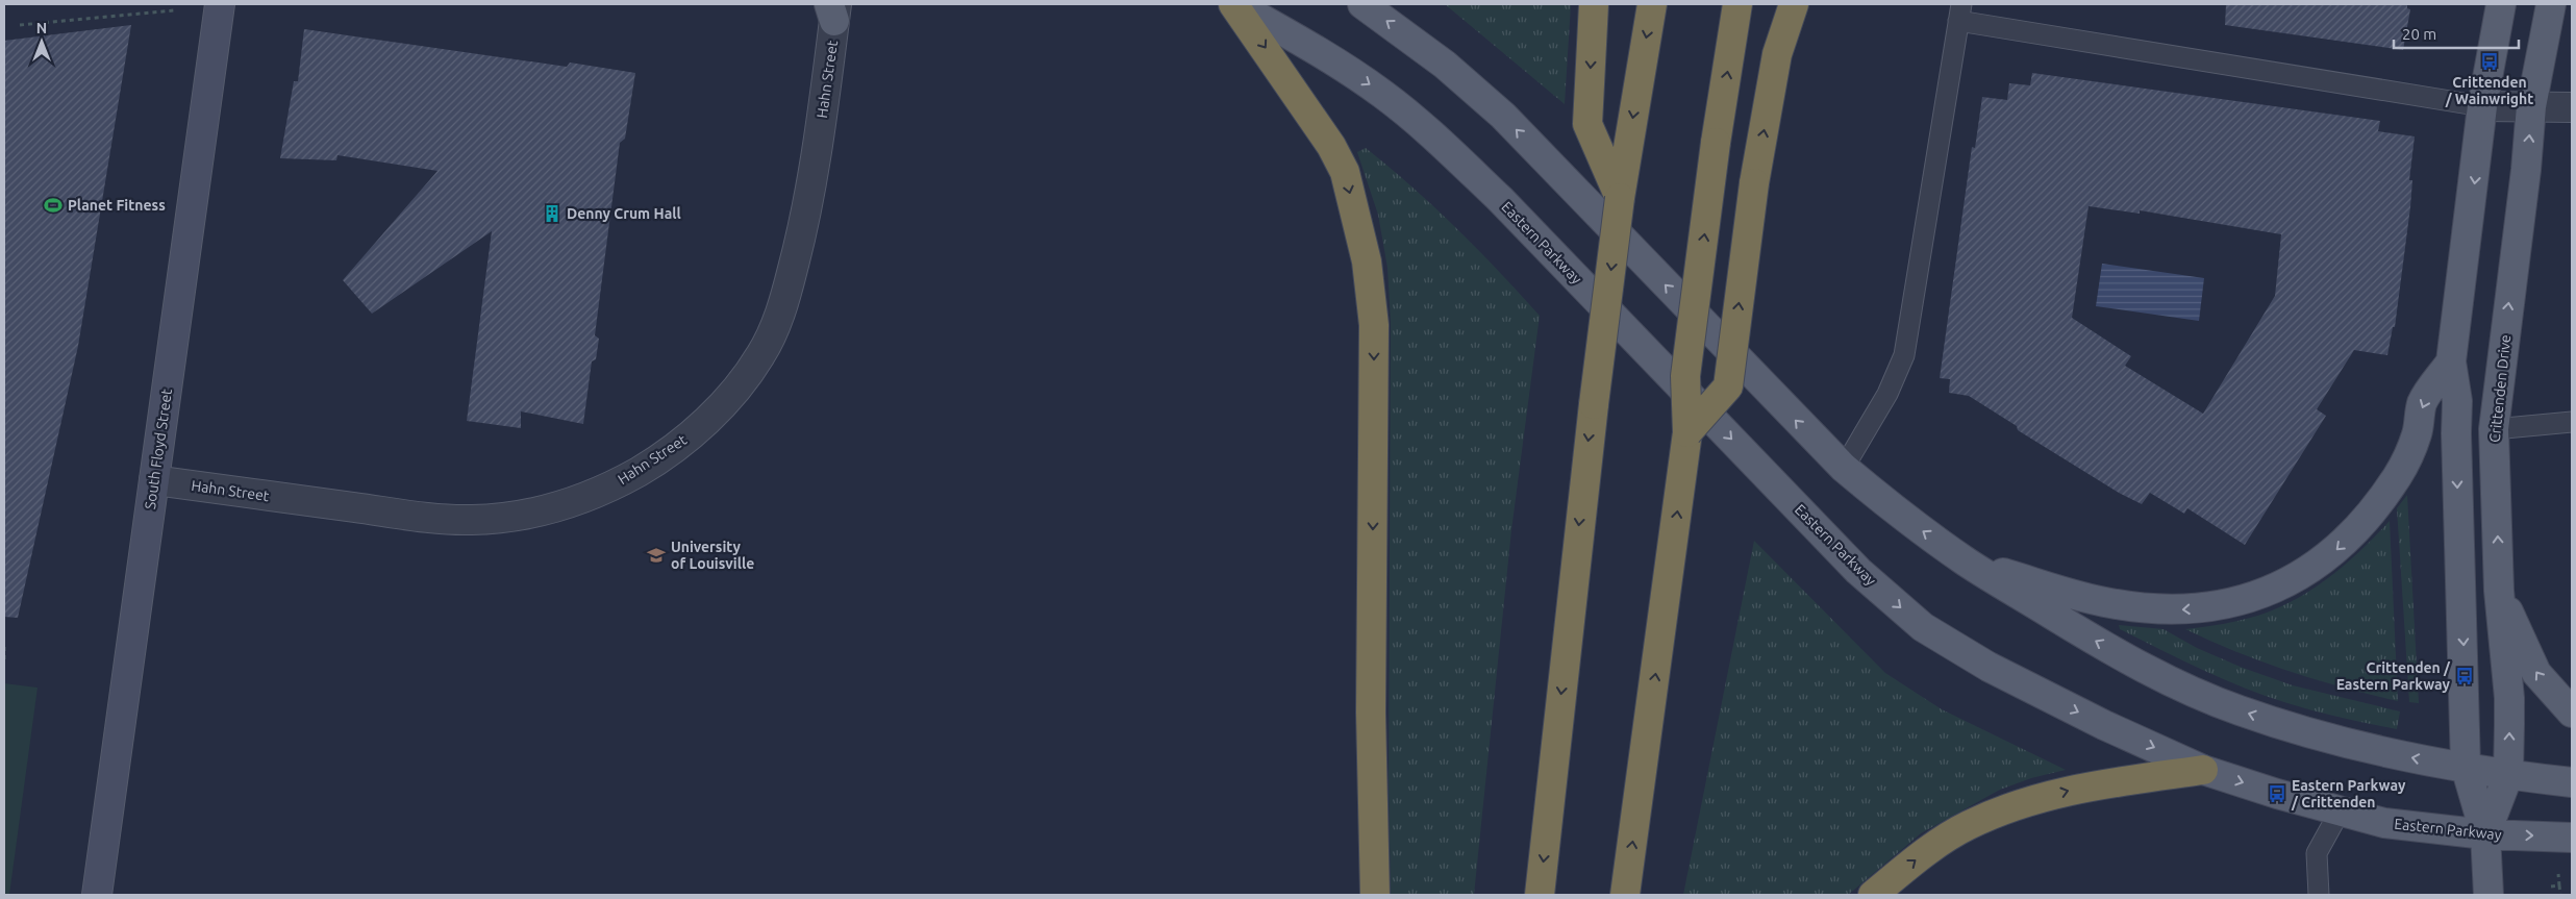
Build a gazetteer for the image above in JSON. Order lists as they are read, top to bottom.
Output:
{
  "streets": {
    "main road": ["Eastern Parkway", "Crittenden Drive"],
    "street": ["Hahn Street", "South Floyd Street"]
  },
  "crossings": [
    ["Hahn Street", "South Floyd Street"],
    ["Eastern Parkway", "Crittenden Drive"]
  ],
  "places": {
    "bus stop": ["Crittenden / Wainwright", "Crittenden / Eastern Parkway", "Eastern Parkway / Crittenden"],
    "sports": ["Planet Fitness"],
    "building": ["Denny Crum Hall"],
    "school or university": ["University of Louisville"]
  },
  "scale_bar": "20 m",
  "north": "top"
}
